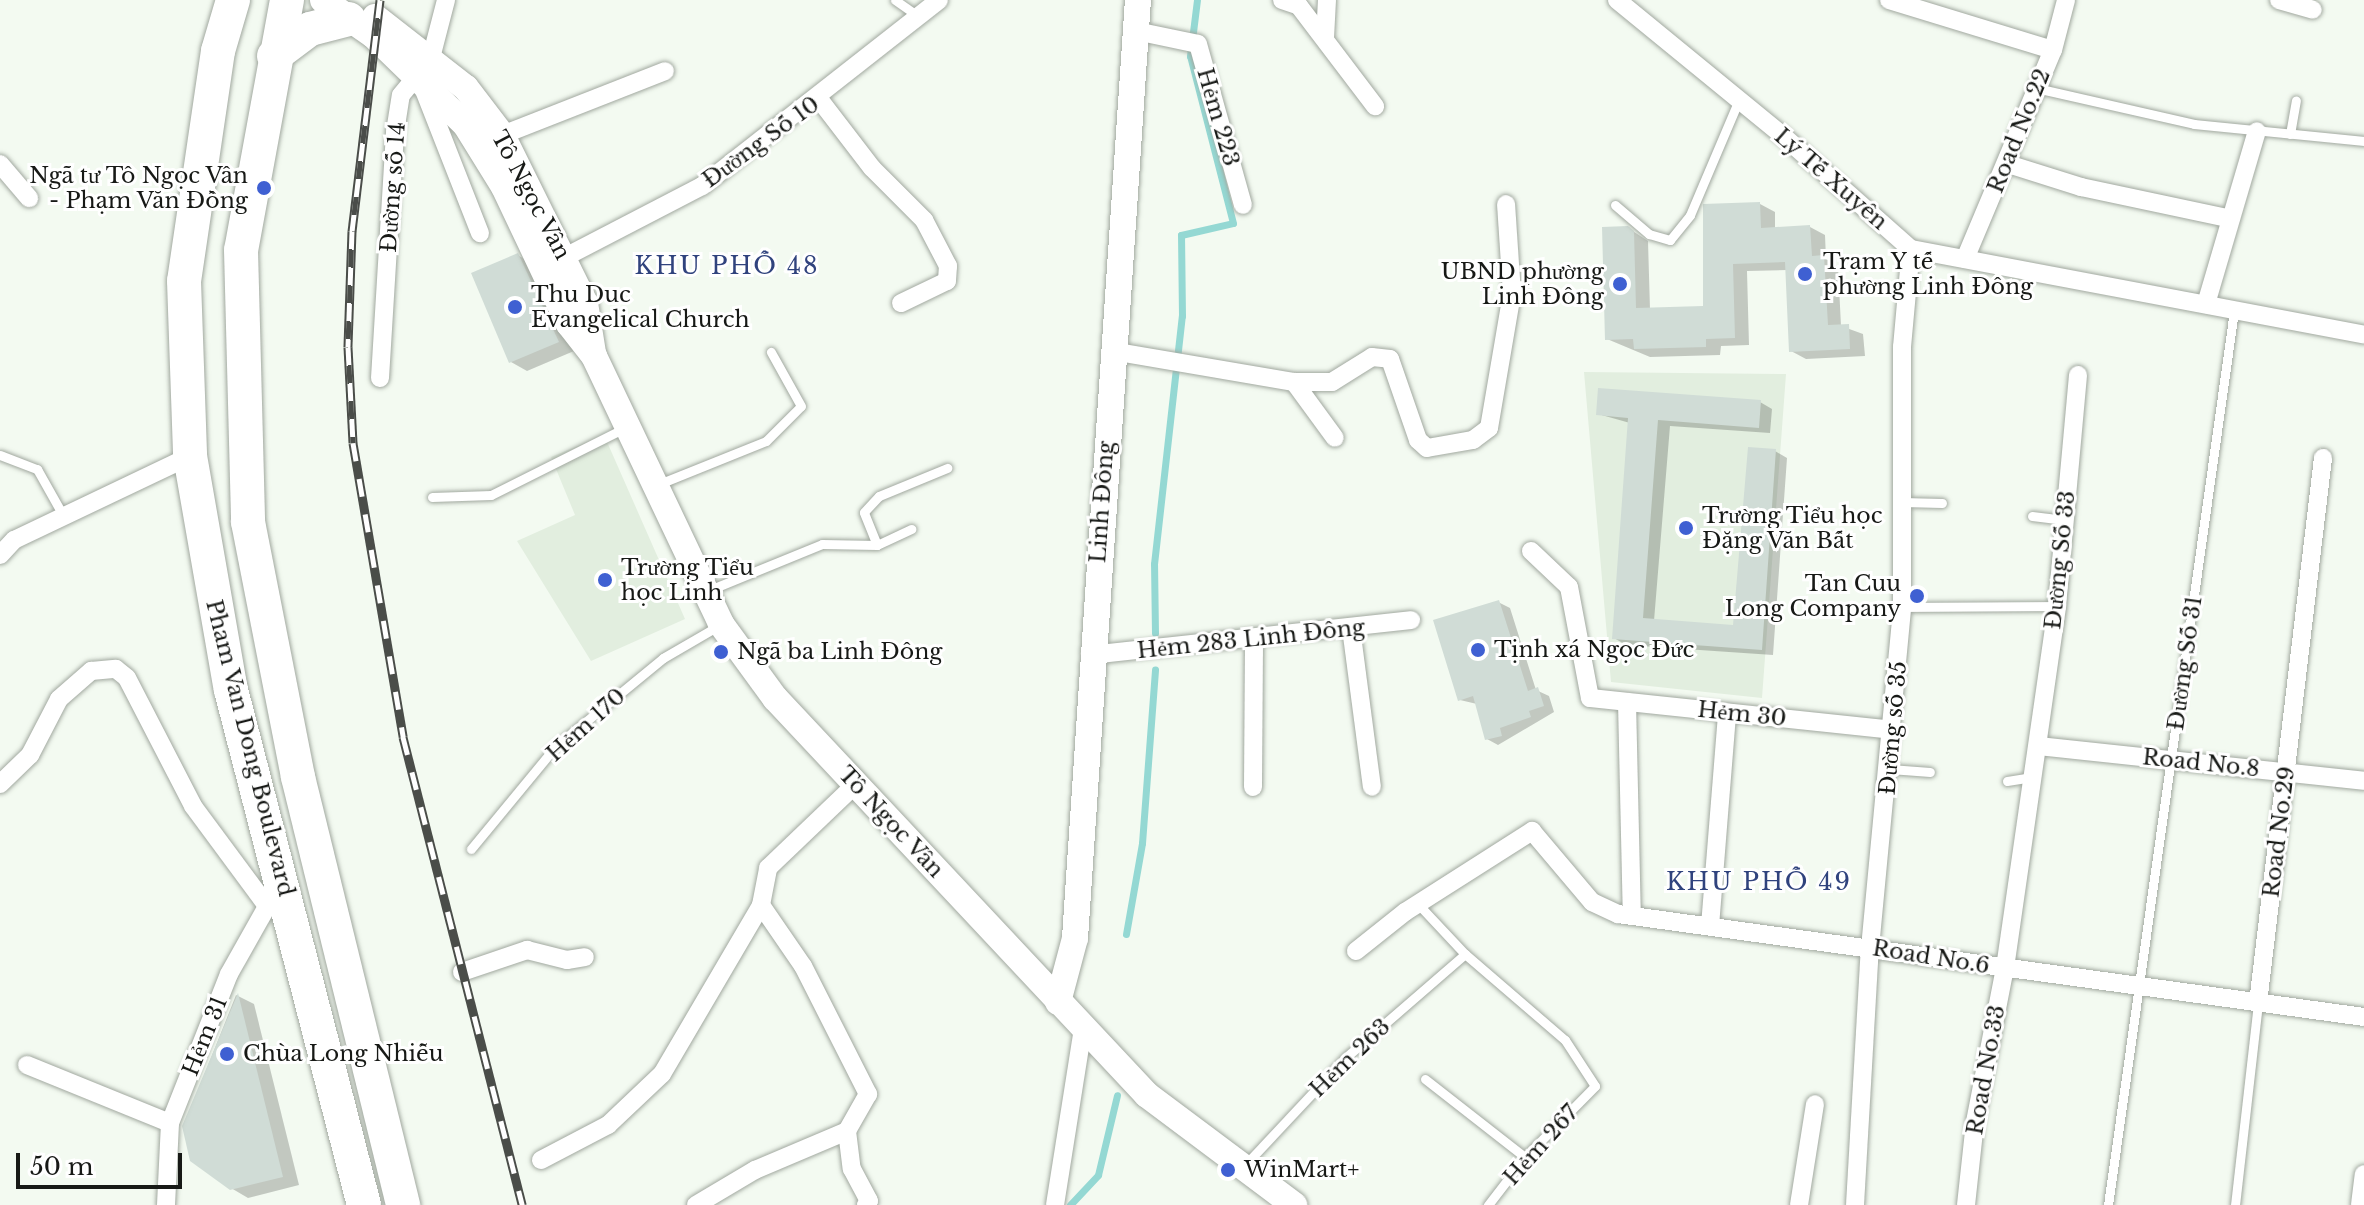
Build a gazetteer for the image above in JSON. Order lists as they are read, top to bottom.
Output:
{
  "streets": {
    "highway": ["Pham Van Dong Boulevard"],
    "main road": ["Tô Ngọc Vân", "Linh Đông"],
    "street": [
      "Hẻm 223",
      "Road No.22",
      "Đường Số 10",
      "Lý Tế Xuyên",
      "Đường số 14",
      "Đường Số 33",
      "Hẻm 283 Linh Đông",
      "Hẻm 30",
      "Đường số 35",
      "Road No.8",
      "Road No.29",
      "Road No.6",
      "Hẻm 31",
      "Road No.33"
    ],
    "lane": [
      "Đường Số 31",
      "Hẻm 170",
      "Hẻm 263",
      "Hẻm 267"
    ]
  },
  "crossings": [
    ["Hẻm 223", "Linh Đông"],
    ["Road No.22", "Lý Tế Xuyên"],
    ["Đường Số 10", "Tô Ngọc Vân"],
    ["Lý Tế Xuyên", "Đường Số 31"],
    ["Lý Tế Xuyên", "Đường số 35"],
    ["Đường số 14", "Tô Ngọc Vân"],
    ["Tô Ngọc Vân", "Linh Đông"],
    ["Tô Ngọc Vân", "Hẻm 170"],
    ["Tô Ngọc Vân", "Hẻm 263"],
    ["Linh Đông", "Hẻm 283 Linh Đông"],
    ["Đường Số 33", "Road No.8"],
    ["Đường Số 33", "Road No.33"],
    ["Đường Số 31", "Road No.8"],
    ["Đường Số 31", "Road No.6"],
    ["Hẻm 30", "Đường số 35"],
    ["Đường số 35", "Road No.6"],
    ["Pham Van Dong Boulevard", "Hẻm 31"],
    ["Road No.8", "Road No.29"],
    ["Road No.8", "Road No.33"],
    ["Road No.29", "Road No.6"],
    ["Road No.6", "Road No.33"],
    ["Hẻm 263", "Hẻm 267"]
  ],
  "districts": ["KHU PHỐ 48", "KHU PHỐ 49"],
  "places": [
    "Ngã tư Tô Ngọc Vân - Phạm Văn Đồng",
    "Trạm Y tế phường Linh Đông",
    "UBND phường Linh Đông",
    "Thu Duc Evangelical Church",
    "Trường Tiểu học Đặng Văn Bất",
    "Trường Tiểu học Linh",
    "Tan Cuu Long Company",
    "Tịnh xá Ngọc Đức",
    "Ngã ba Linh Đông",
    "Chùa Long Nhiễu",
    "WinMart+"
  ],
  "scale_bar": "50 m"
}
